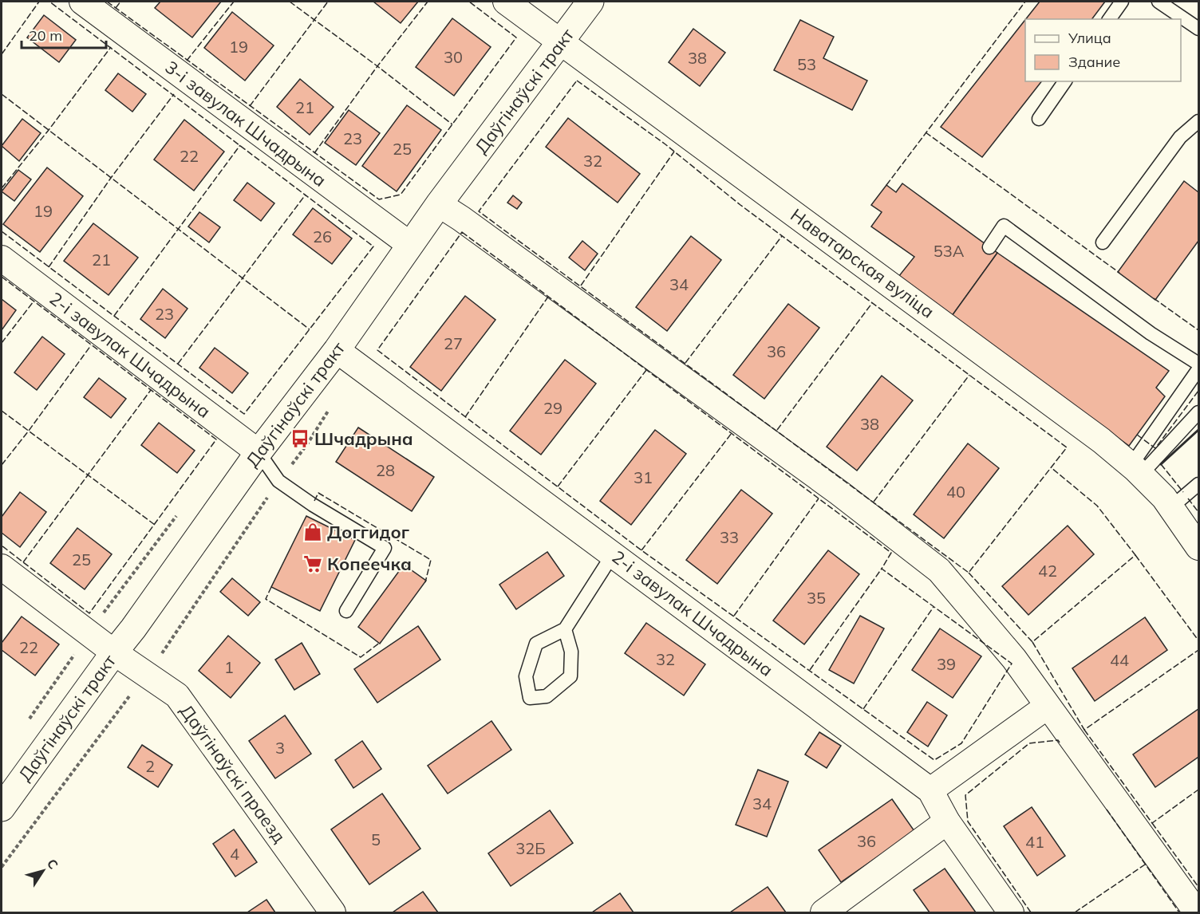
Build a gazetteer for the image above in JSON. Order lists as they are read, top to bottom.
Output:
{
  "streets": {
    "main road": ["Даўгінаўскі тракт"],
    "street": [
      "3-і завулак Шчадрына",
      "Наватарская вуліца",
      "2-і завулак Шчадрына",
      "Даўгінаўскі праезд"
    ]
  },
  "crossings": [
    ["Даўгінаўскі тракт", "3-і завулак Шчадрына"],
    ["Даўгінаўскі тракт", "Наватарская вуліца"],
    ["Даўгінаўскі тракт", "2-і завулак Шчадрына"],
    ["Даўгінаўскі тракт", "Даўгінаўскі праезд"]
  ],
  "places": {
    "bus stop": ["Шчадрына"],
    "shop": ["Доггидог"],
    "supermarket": ["Копеечка"]
  },
  "house_numbers": [
    "19",
    "30",
    "38",
    "53",
    "21",
    "23",
    "25",
    "22",
    "32",
    "19",
    "26",
    "53А",
    "21",
    "34",
    "23",
    "27",
    "36",
    "29",
    "38",
    "28",
    "31",
    "40",
    "33",
    "25",
    "42",
    "35",
    "22",
    "32",
    "44",
    "39",
    "1",
    "3",
    "2",
    "34",
    "5",
    "36",
    "41",
    "32Б",
    "4"
  ],
  "legend": ["Улица", "Здание"],
  "scale_bar": "20 m",
  "north": "top right"
}
